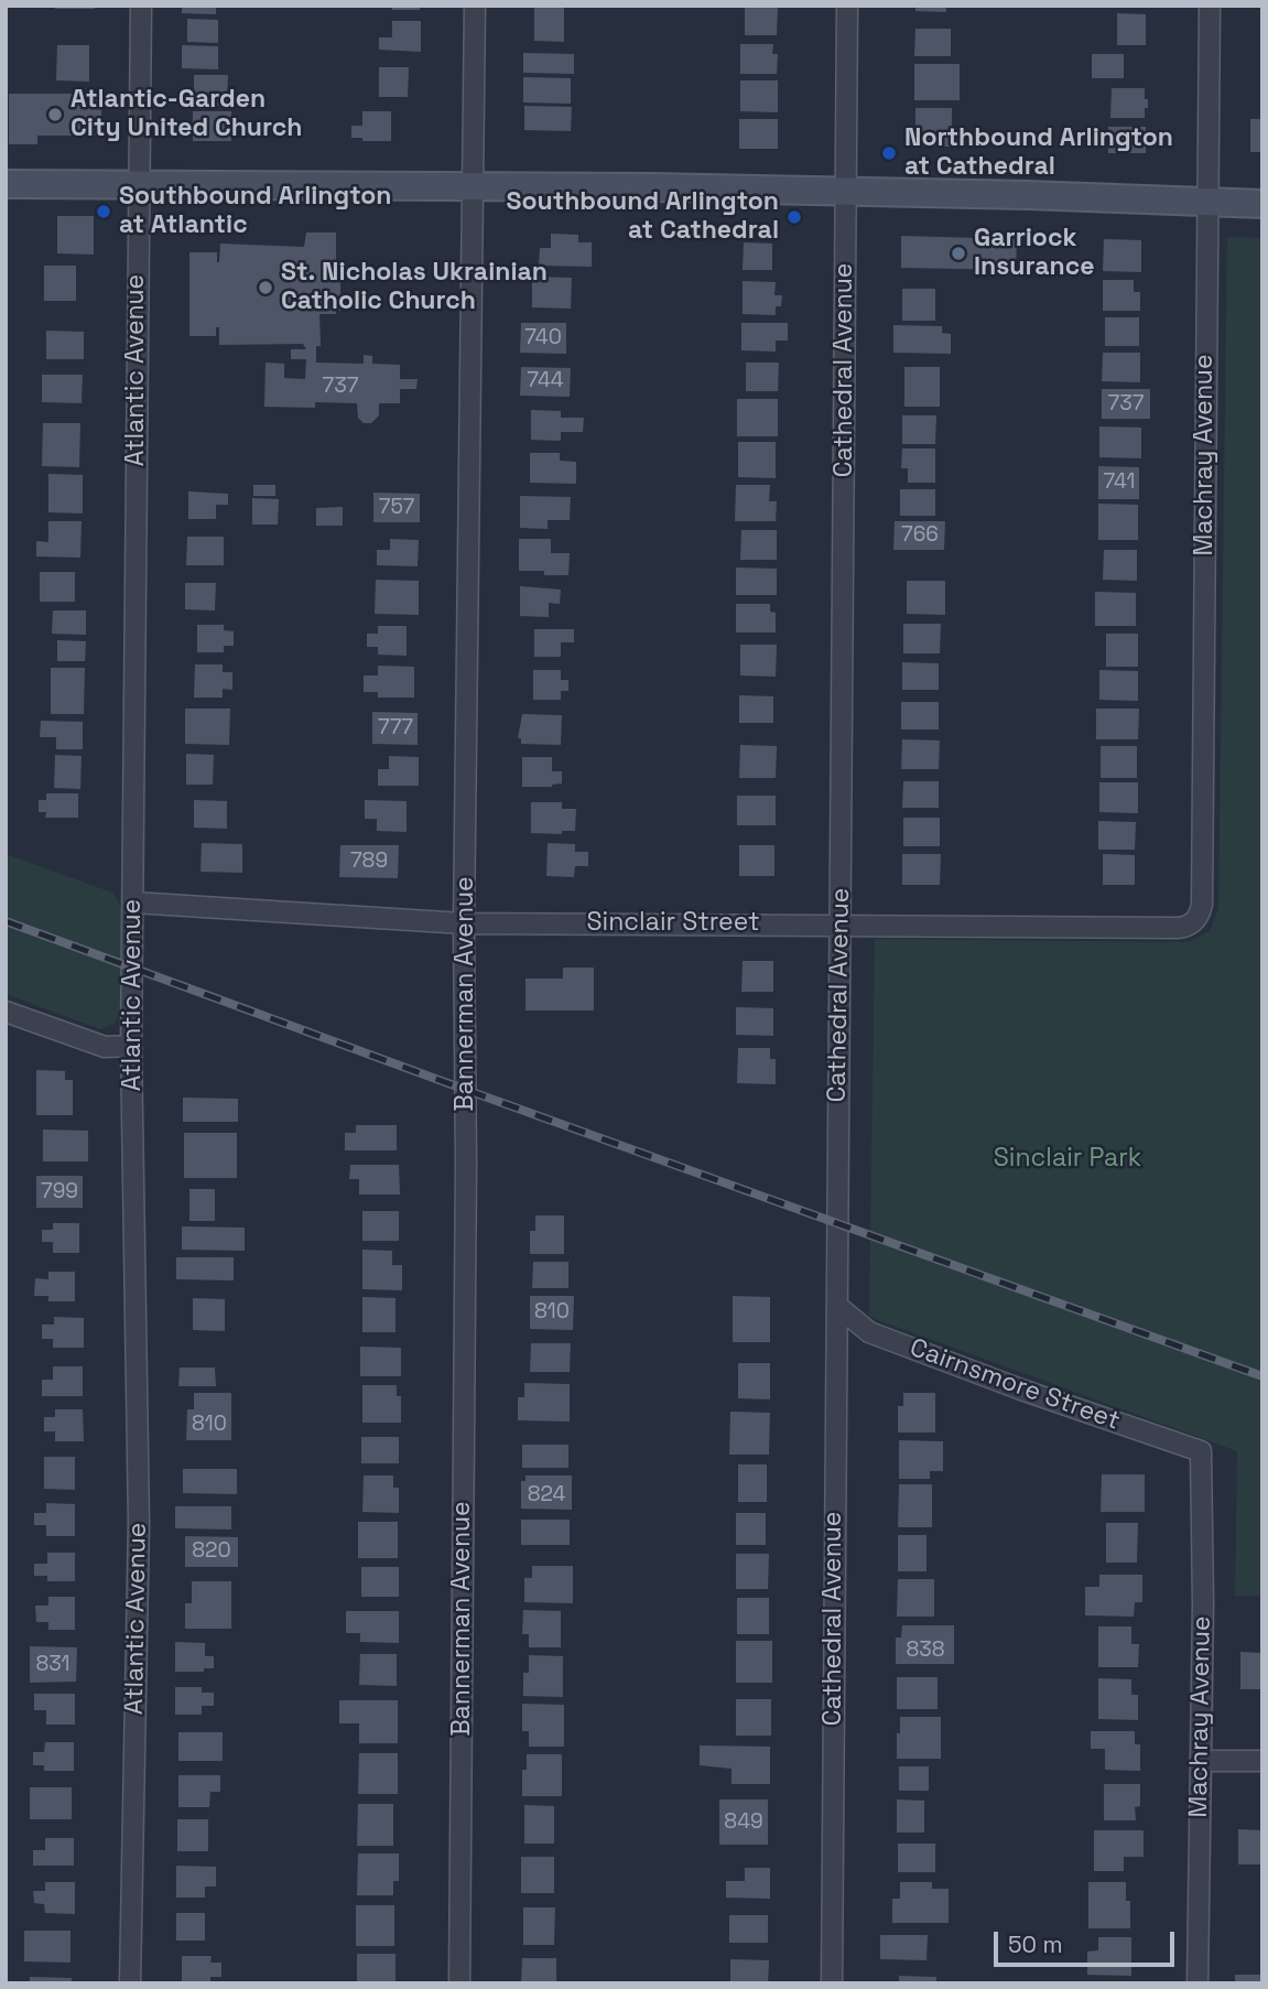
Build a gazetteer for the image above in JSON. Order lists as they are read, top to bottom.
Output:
{
  "streets": {
    "street": [
      "Atlantic Avenue",
      "Cathedral Avenue",
      "Machray Avenue",
      "Sinclair Street",
      "Bannerman Avenue",
      "Cairnsmore Street"
    ]
  },
  "crossings": [
    ["Atlantic Avenue", "Sinclair Street"],
    ["Cathedral Avenue", "Sinclair Street"],
    ["Cathedral Avenue", "Cairnsmore Street"],
    ["Machray Avenue", "Sinclair Street"],
    ["Machray Avenue", "Cairnsmore Street"],
    ["Sinclair Street", "Bannerman Avenue"]
  ],
  "parks": ["Sinclair Park"],
  "places": [
    "Atlantic-Garden City United Church",
    "Northbound Arlington at Cathedral",
    "Southbound Arlington at Atlantic",
    "Southbound Arlington at Cathedral",
    "Garriock Insurance",
    "St. Nicholas Ukrainian Catholic Church"
  ],
  "house_numbers": [
    "740",
    "744",
    "737",
    "737",
    "741",
    "757",
    "766",
    "777",
    "789",
    "799",
    "810",
    "810",
    "824",
    "820",
    "838",
    "831",
    "849"
  ],
  "scale_bar": "50 m"
}
